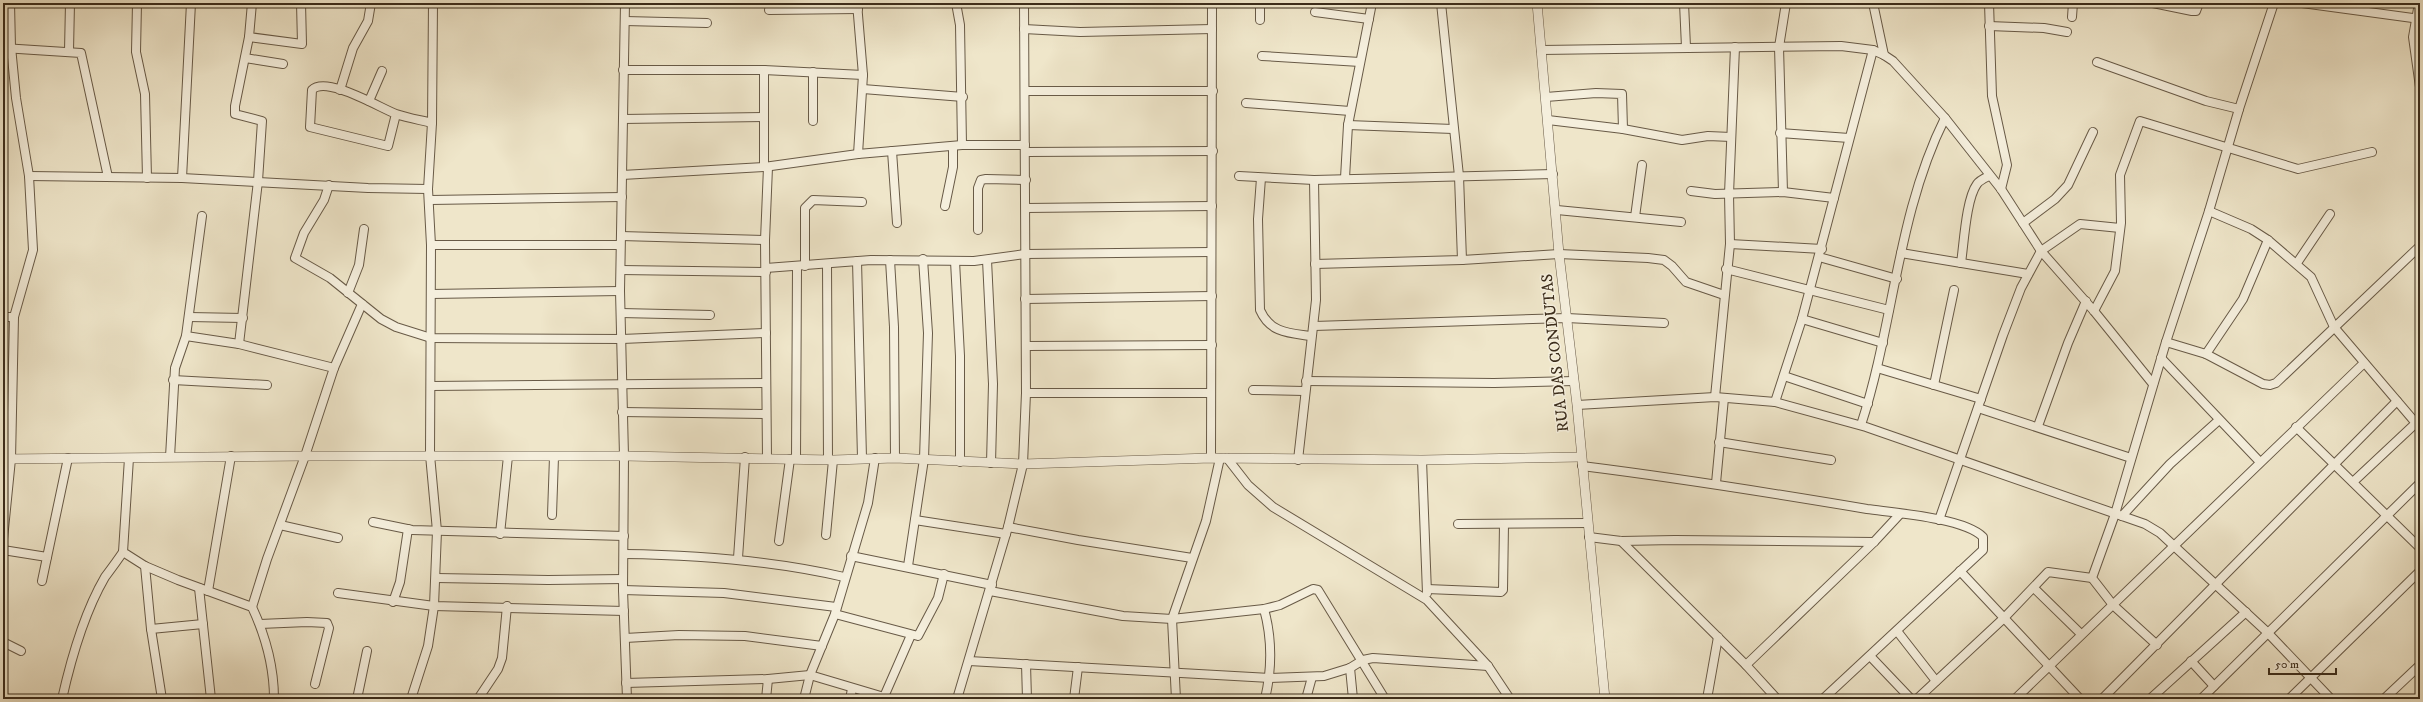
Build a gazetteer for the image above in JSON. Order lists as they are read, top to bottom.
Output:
{
  "streets": {
    "street": ["RUA DAS CONDUTAS"]
  },
  "scale_bar": "50 m"
}
